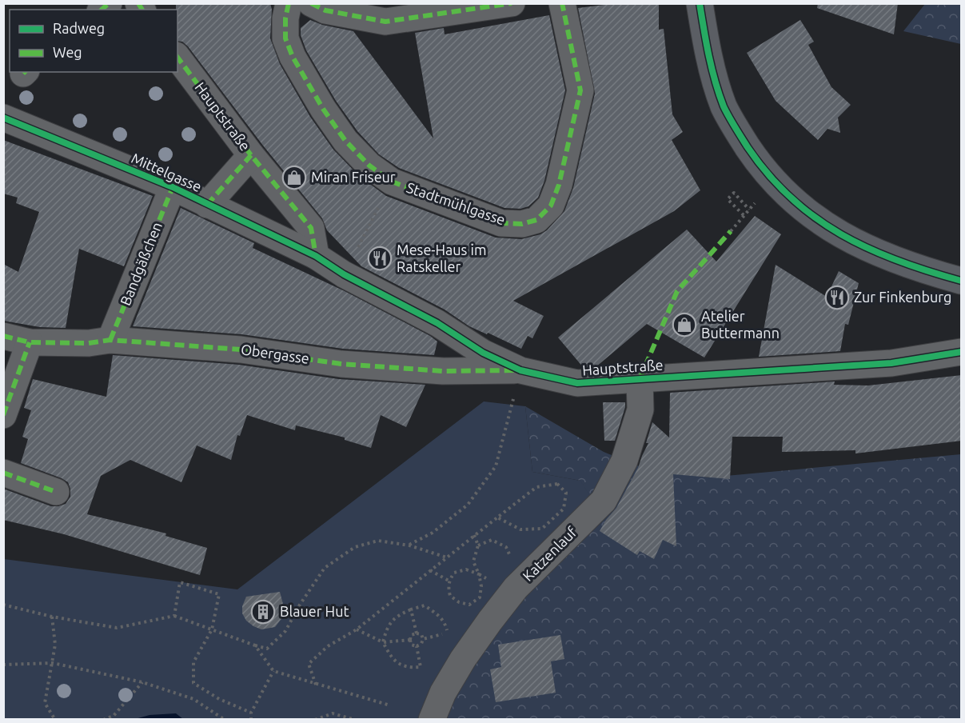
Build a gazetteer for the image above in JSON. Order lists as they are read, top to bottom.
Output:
{
  "streets": {
    "street": [
      "Hauptstraße",
      "Mittelgasse",
      "Stadtmühlgasse",
      "Bandgäßchen",
      "Obergasse",
      "Katzenlauf"
    ]
  },
  "crossings": [
    ["Hauptstraße", "Mittelgasse"],
    ["Hauptstraße", "Obergasse"],
    ["Hauptstraße", "Katzenlauf"],
    ["Mittelgasse", "Bandgäßchen"],
    ["Bandgäßchen", "Obergasse"]
  ],
  "places": {
    "shop": ["Miran Friseur", "Atelier Buttermann"],
    "restaurant": ["Mese-Haus im Ratskeller", "Zur Finkenburg"],
    "building": ["Blauer Hut"]
  },
  "legend": ["Radweg", "Weg"]
}
